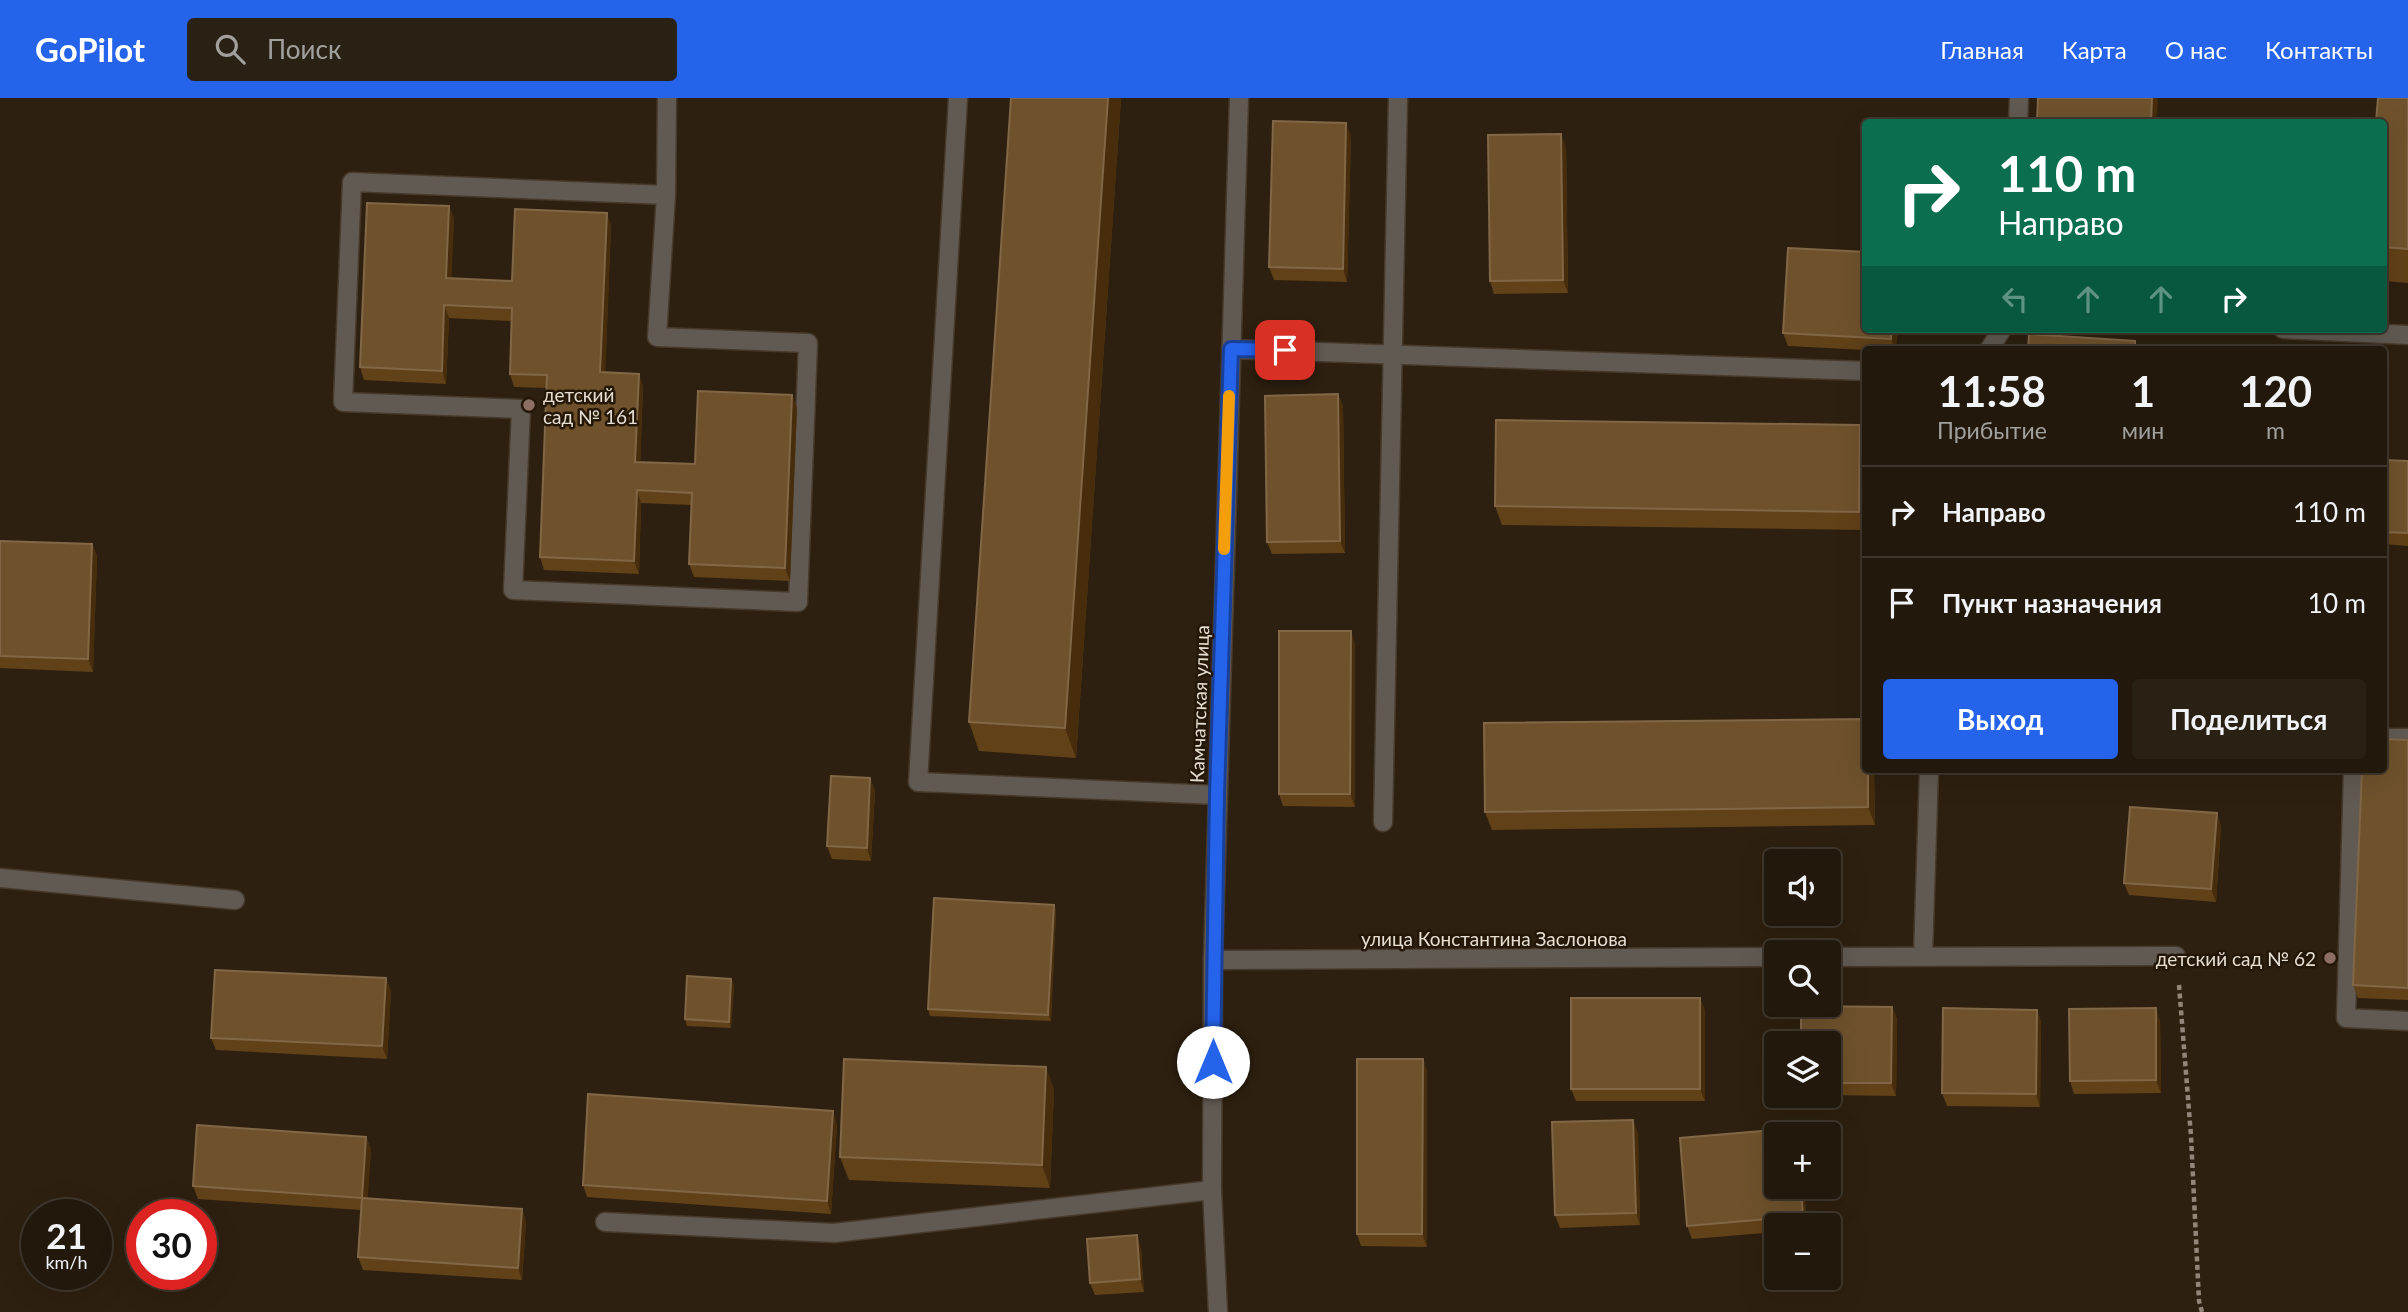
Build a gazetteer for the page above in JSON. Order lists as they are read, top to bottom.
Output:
{
  "streets": {
    "street": ["Камчатская улица", "улица Константина Заслонова"]
  },
  "crossings": [
    ["Камчатская улица", "улица Константина Заслонова"]
  ],
  "places": ["детский сад № 161", "детский сад № 62"],
  "page": {
    "header": "GoPilot",
    "search": "Поиск",
    "nav": [
      "Главная",
      "Карта",
      "О нас",
      "Контакты"
    ],
    "turn": ["110 m", "Направо"],
    "eta": [
      "11:58",
      "Прибытие",
      "1",
      "мин",
      "120",
      "m"
    ],
    "list": [
      {
        "name": "Направо",
        "value": "110 m"
      },
      {
        "name": "Пункт назначения",
        "value": "10 m"
      }
    ],
    "buttons": ["Выход", "Поделиться"],
    "map_buttons": ["+", "−"],
    "speed": "21 km/h",
    "limit": "30"
  }
}
